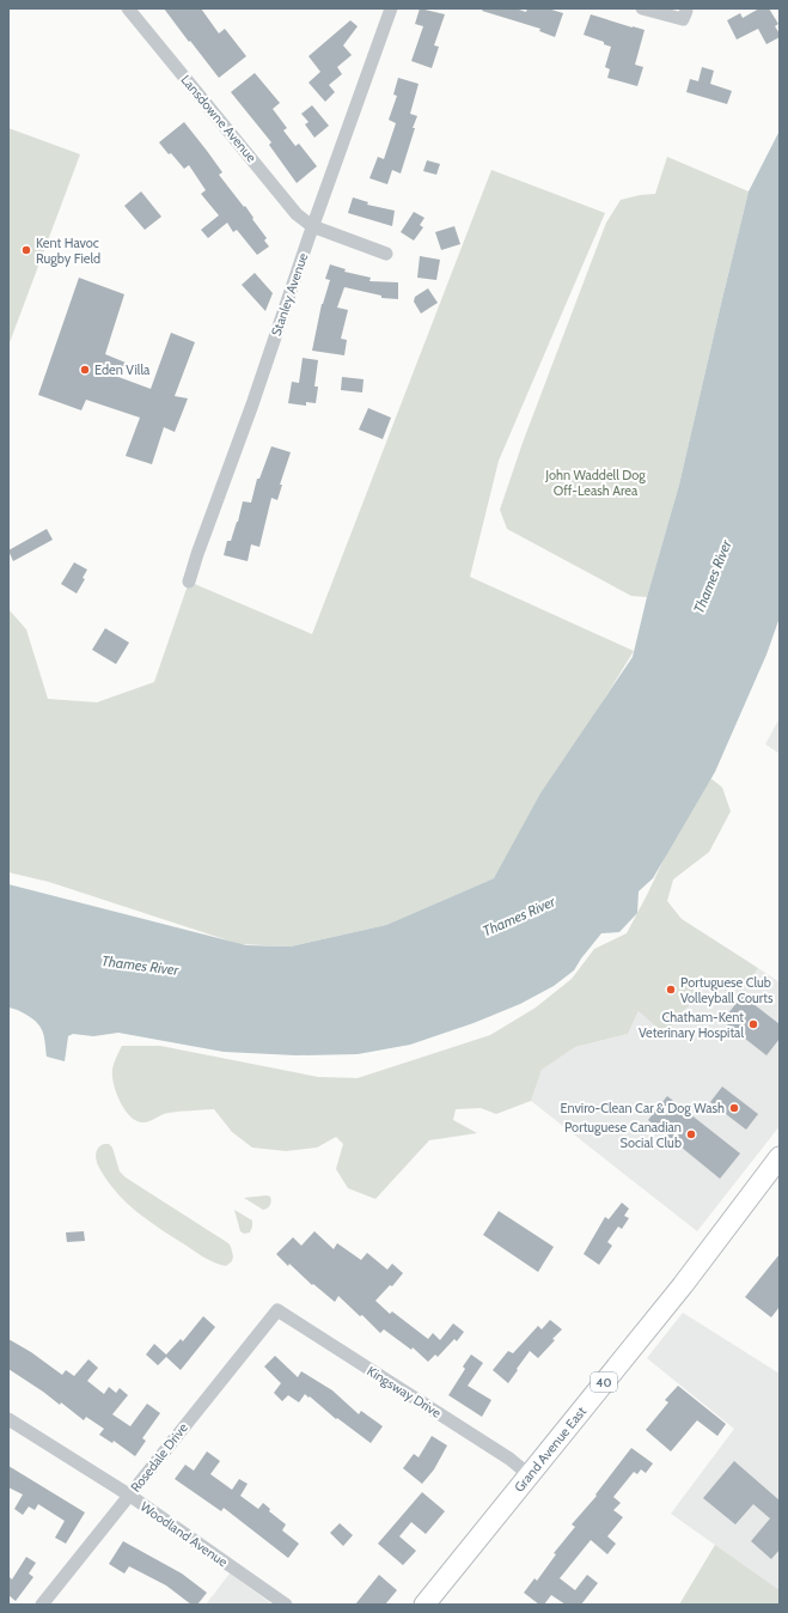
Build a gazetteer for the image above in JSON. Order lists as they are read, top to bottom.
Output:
{
  "streets": {
    "main road": ["40", "Grand Avenue East"],
    "street": [
      "Lansdowne Avenue",
      "Stanley Avenue",
      "Kingsway Drive",
      "Rosedale Drive",
      "Woodland Avenue"
    ]
  },
  "crossings": [
    ["Lansdowne Avenue", "Stanley Avenue"],
    ["Kingsway Drive", "Grand Avenue East"],
    ["Kingsway Drive", "Rosedale Drive"],
    ["Rosedale Drive", "Woodland Avenue"]
  ],
  "water": ["Thames River"],
  "parks": ["John Waddell Dog Off-Leash Area"],
  "places": [
    "Kent Havoc Rugby Field",
    "Eden Villa",
    "Portuguese Club Volleyball Courts",
    "Chatham-Kent Veterinary Hospital",
    "Enviro-Clean Car & Dog Wash",
    "Portuguese Canadian Social Club"
  ]
}
